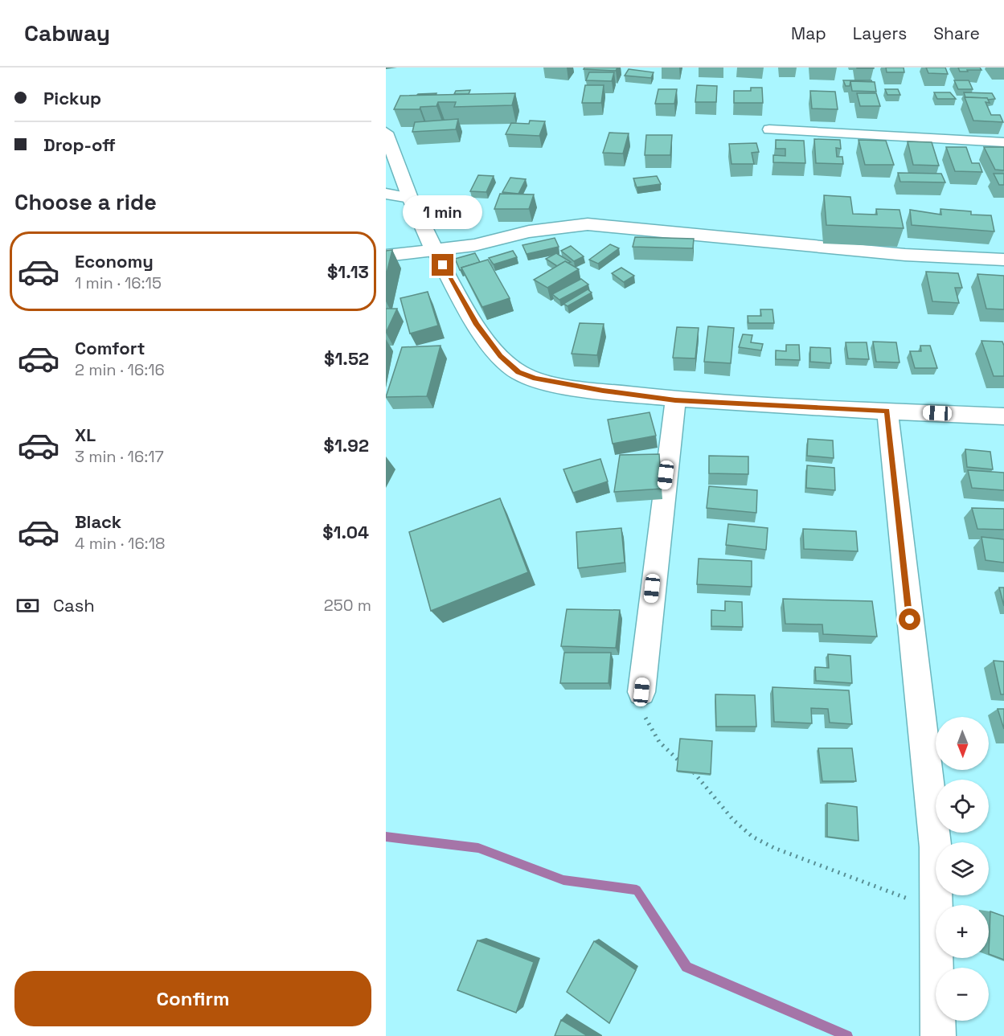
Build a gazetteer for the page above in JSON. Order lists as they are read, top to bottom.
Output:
{
  "north": "bottom",
  "page": {
    "header": "Cabway",
    "nav": ["Map", "Layers", "Share"],
    "banner": ["Pickup", "Drop-off"],
    "heading": "Choose a ride",
    "bubble": "1 min",
    "list": [
      {
        "name": "Economy",
        "note": "1 min · 16:15",
        "value": "$1.13"
      },
      {
        "name": "Comfort",
        "note": "2 min · 16:16",
        "value": "$1.52"
      },
      {
        "name": "XL",
        "note": "3 min · 16:17",
        "value": "$1.92"
      },
      {
        "name": "Black",
        "note": "4 min · 16:18",
        "value": "$1.04"
      }
    ],
    "pay": ["Cash", "250 m"],
    "map_buttons": ["+", "−"],
    "buttons": "Confirm"
  }
}
